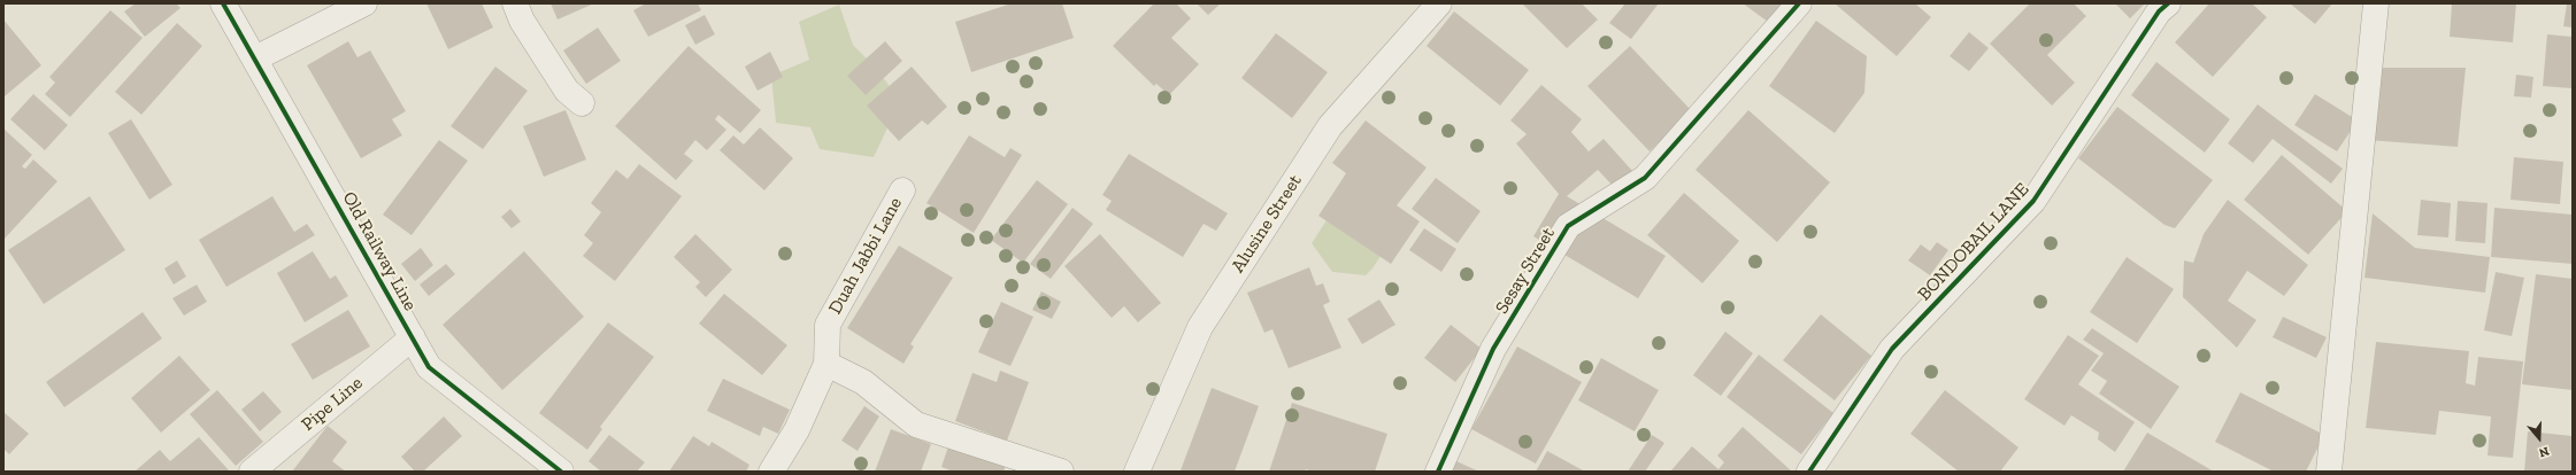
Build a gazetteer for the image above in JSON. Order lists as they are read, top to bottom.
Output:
{
  "streets": {
    "street": [
      "Alusine Street",
      "BONDOBAIL LANE",
      "Old Railway Line",
      "Duah Jabbi Lane",
      "Sesay Street",
      "Pipe Line"
    ]
  },
  "crossings": [
    ["Old Railway Line", "Pipe Line"]
  ],
  "north": "bottom"
}
